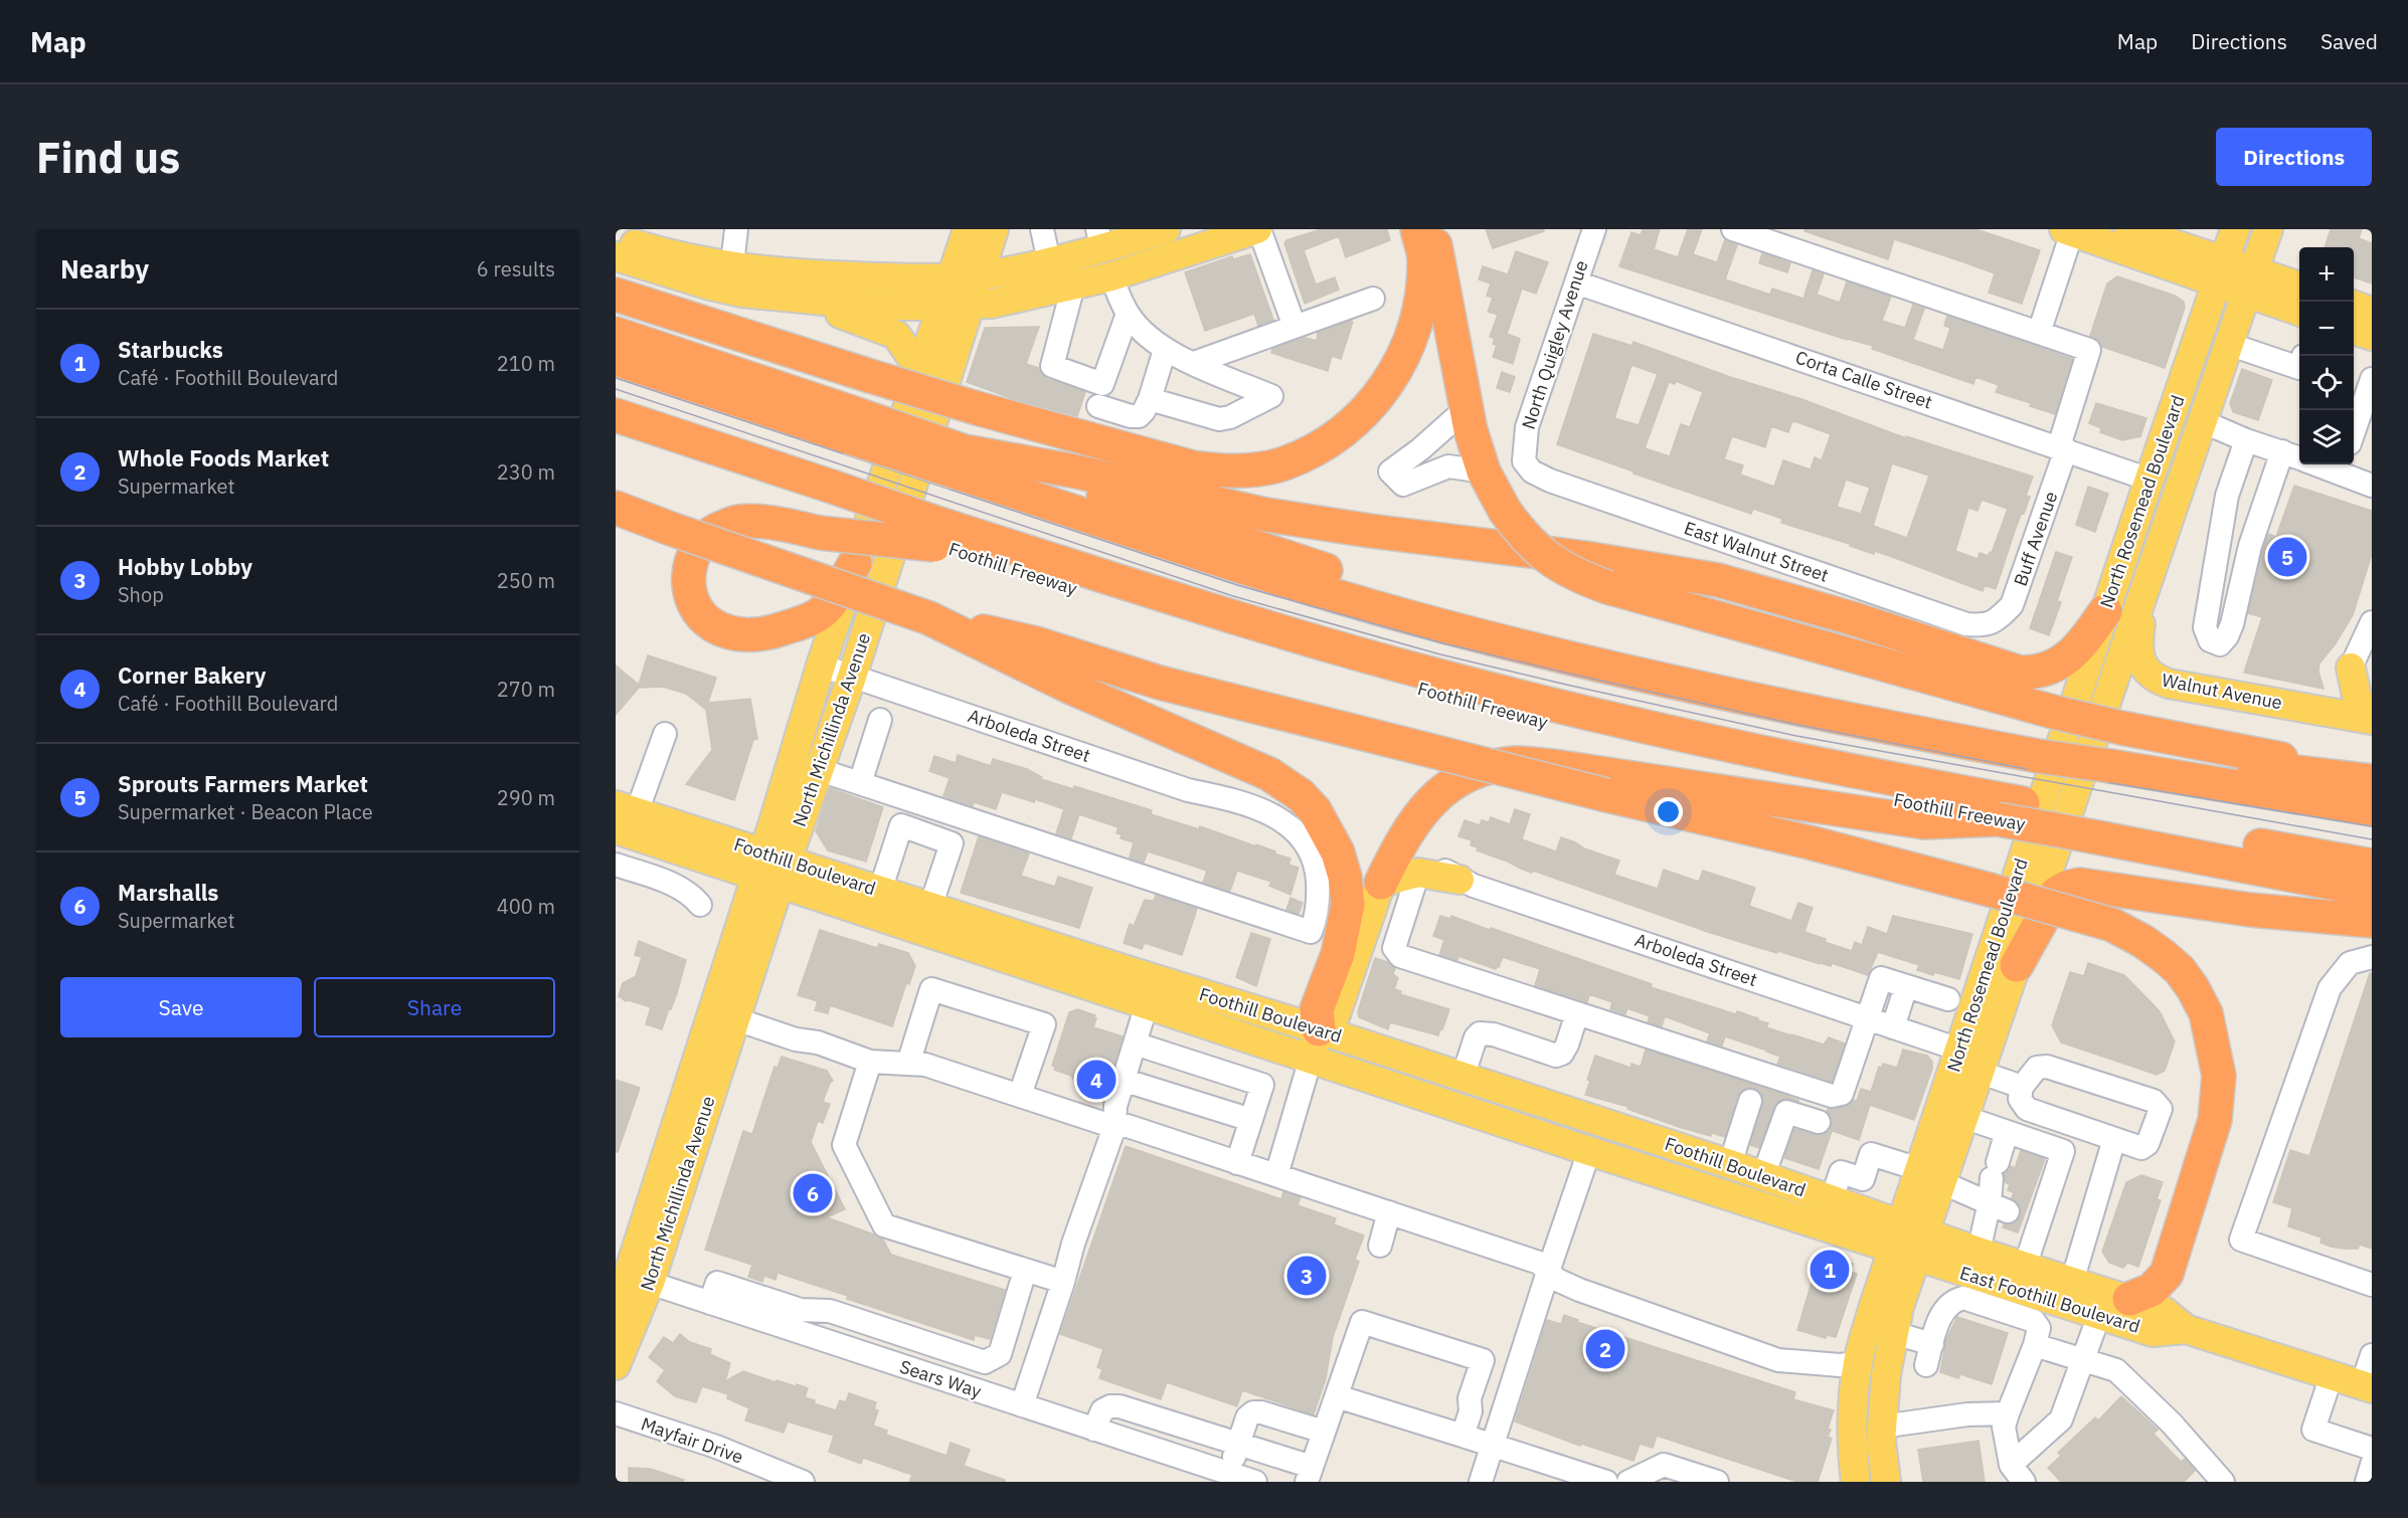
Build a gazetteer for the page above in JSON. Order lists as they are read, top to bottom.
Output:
{
  "streets": {
    "highway": ["Foothill Freeway"],
    "main road": [
      "North Rosemead Boulevard",
      "Walnut Avenue",
      "North Michillinda Avenue",
      "Foothill Boulevard",
      "East Foothill Boulevard"
    ],
    "street": [
      "North Quigley Avenue",
      "Corta Calle Street",
      "Buff Avenue",
      "East Walnut Street",
      "Arboleda Street",
      "Sears Way",
      "Mayfair Drive"
    ]
  },
  "crossings": [
    ["North Quigley Avenue", "Corta Calle Street"],
    ["North Quigley Avenue", "East Walnut Street"],
    ["Corta Calle Street", "North Rosemead Boulevard"],
    ["Corta Calle Street", "Buff Avenue"],
    ["North Rosemead Boulevard", "Walnut Avenue"],
    ["North Rosemead Boulevard", "Arboleda Street"],
    ["North Rosemead Boulevard", "Foothill Boulevard"],
    ["North Rosemead Boulevard", "East Foothill Boulevard"],
    ["Buff Avenue", "East Walnut Street"],
    ["North Michillinda Avenue", "Arboleda Street"],
    ["North Michillinda Avenue", "Foothill Boulevard"],
    ["North Michillinda Avenue", "Sears Way"],
    ["Foothill Boulevard", "East Foothill Boulevard"]
  ],
  "page": {
    "header": "Map",
    "nav": ["Map", "Directions", "Saved"],
    "buttons": [
      "Directions",
      ["Save", "Share"]
    ],
    "title": "Find us",
    "heading": ["Nearby", "6 results"],
    "map_buttons": ["+", "−"],
    "list": [
      {
        "mark": "1",
        "name": "Starbucks",
        "note": "Café · Foothill Boulevard",
        "value": "210 m"
      },
      {
        "mark": "2",
        "name": "Whole Foods Market",
        "note": "Supermarket",
        "value": "230 m"
      },
      {
        "mark": "3",
        "name": "Hobby Lobby",
        "note": "Shop",
        "value": "250 m"
      },
      {
        "mark": "4",
        "name": "Corner Bakery",
        "note": "Café · Foothill Boulevard",
        "value": "270 m"
      },
      {
        "mark": "5",
        "name": "Sprouts Farmers Market",
        "note": "Supermarket · Beacon Place",
        "value": "290 m"
      },
      {
        "mark": "6",
        "name": "Marshalls",
        "note": "Supermarket",
        "value": "400 m"
      }
    ],
    "pins": [
      "5",
      "4",
      "6",
      "1",
      "3",
      "2"
    ]
  }
}
